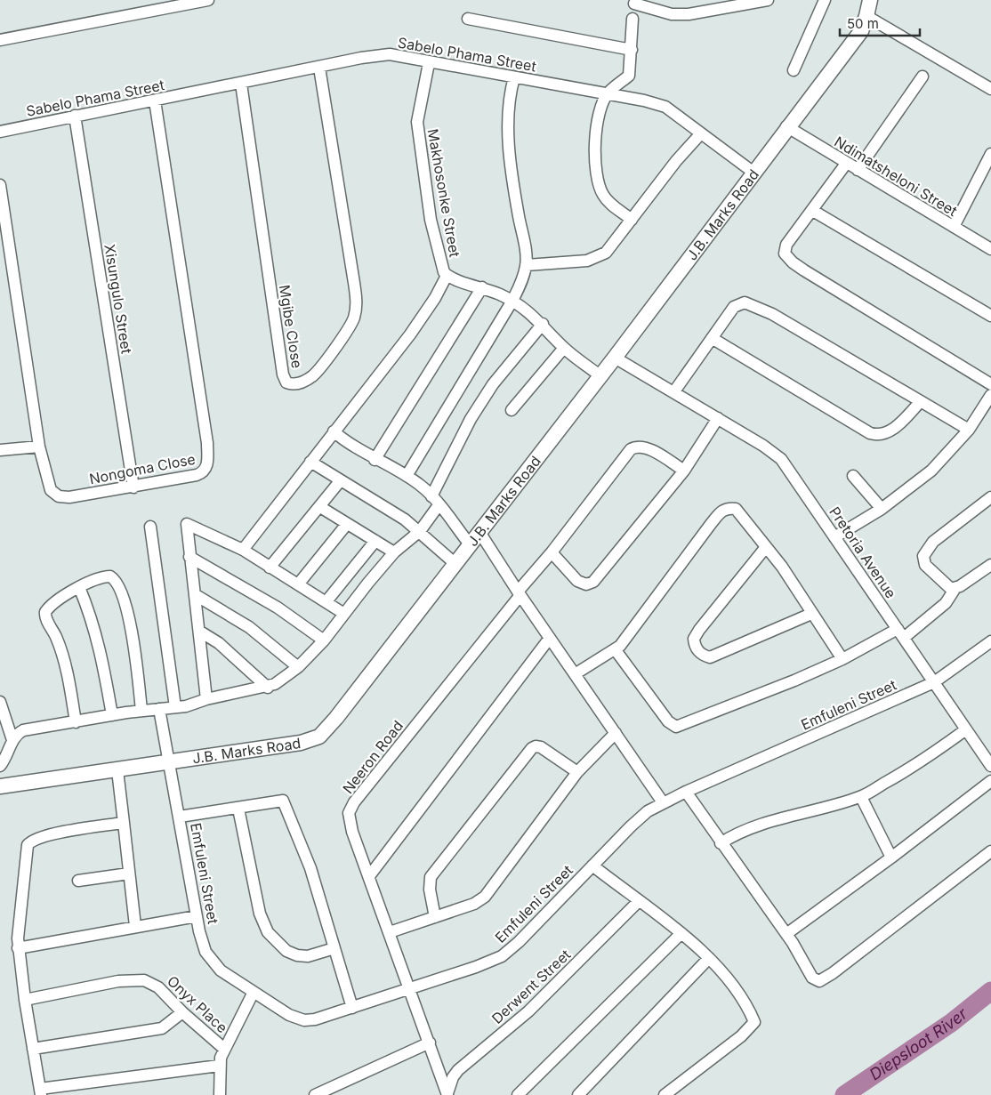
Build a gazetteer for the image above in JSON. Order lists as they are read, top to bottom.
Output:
{
  "streets": {
    "street": [
      "Sabelo Phama Street",
      "Ndimatsheloni Street",
      "Makhosonke Street",
      "J.B. Marks Road",
      "Xisungulo Street",
      "Mgibe Close",
      "Nongoma Close",
      "Pretoria Avenue",
      "Emfuleni Street",
      "Neeron Road",
      "Derwent Street",
      "Onyx Place"
    ]
  },
  "crossings": [
    ["Sabelo Phama Street", "Makhosonke Street"],
    ["Sabelo Phama Street", "J.B. Marks Road"],
    ["Sabelo Phama Street", "Xisungulo Street"],
    ["Sabelo Phama Street", "Mgibe Close"],
    ["Sabelo Phama Street", "Nongoma Close"],
    ["Ndimatsheloni Street", "J.B. Marks Road"],
    ["Makhosonke Street", "J.B. Marks Road"],
    ["J.B. Marks Road", "Pretoria Avenue"],
    ["J.B. Marks Road", "Emfuleni Street"],
    ["Xisungulo Street", "Nongoma Close"],
    ["Pretoria Avenue", "Emfuleni Street"],
    ["Emfuleni Street", "Neeron Road"],
    ["Neeron Road", "Derwent Street"]
  ],
  "water": ["Diepsloot River"],
  "scale_bar": "50 m"
}
